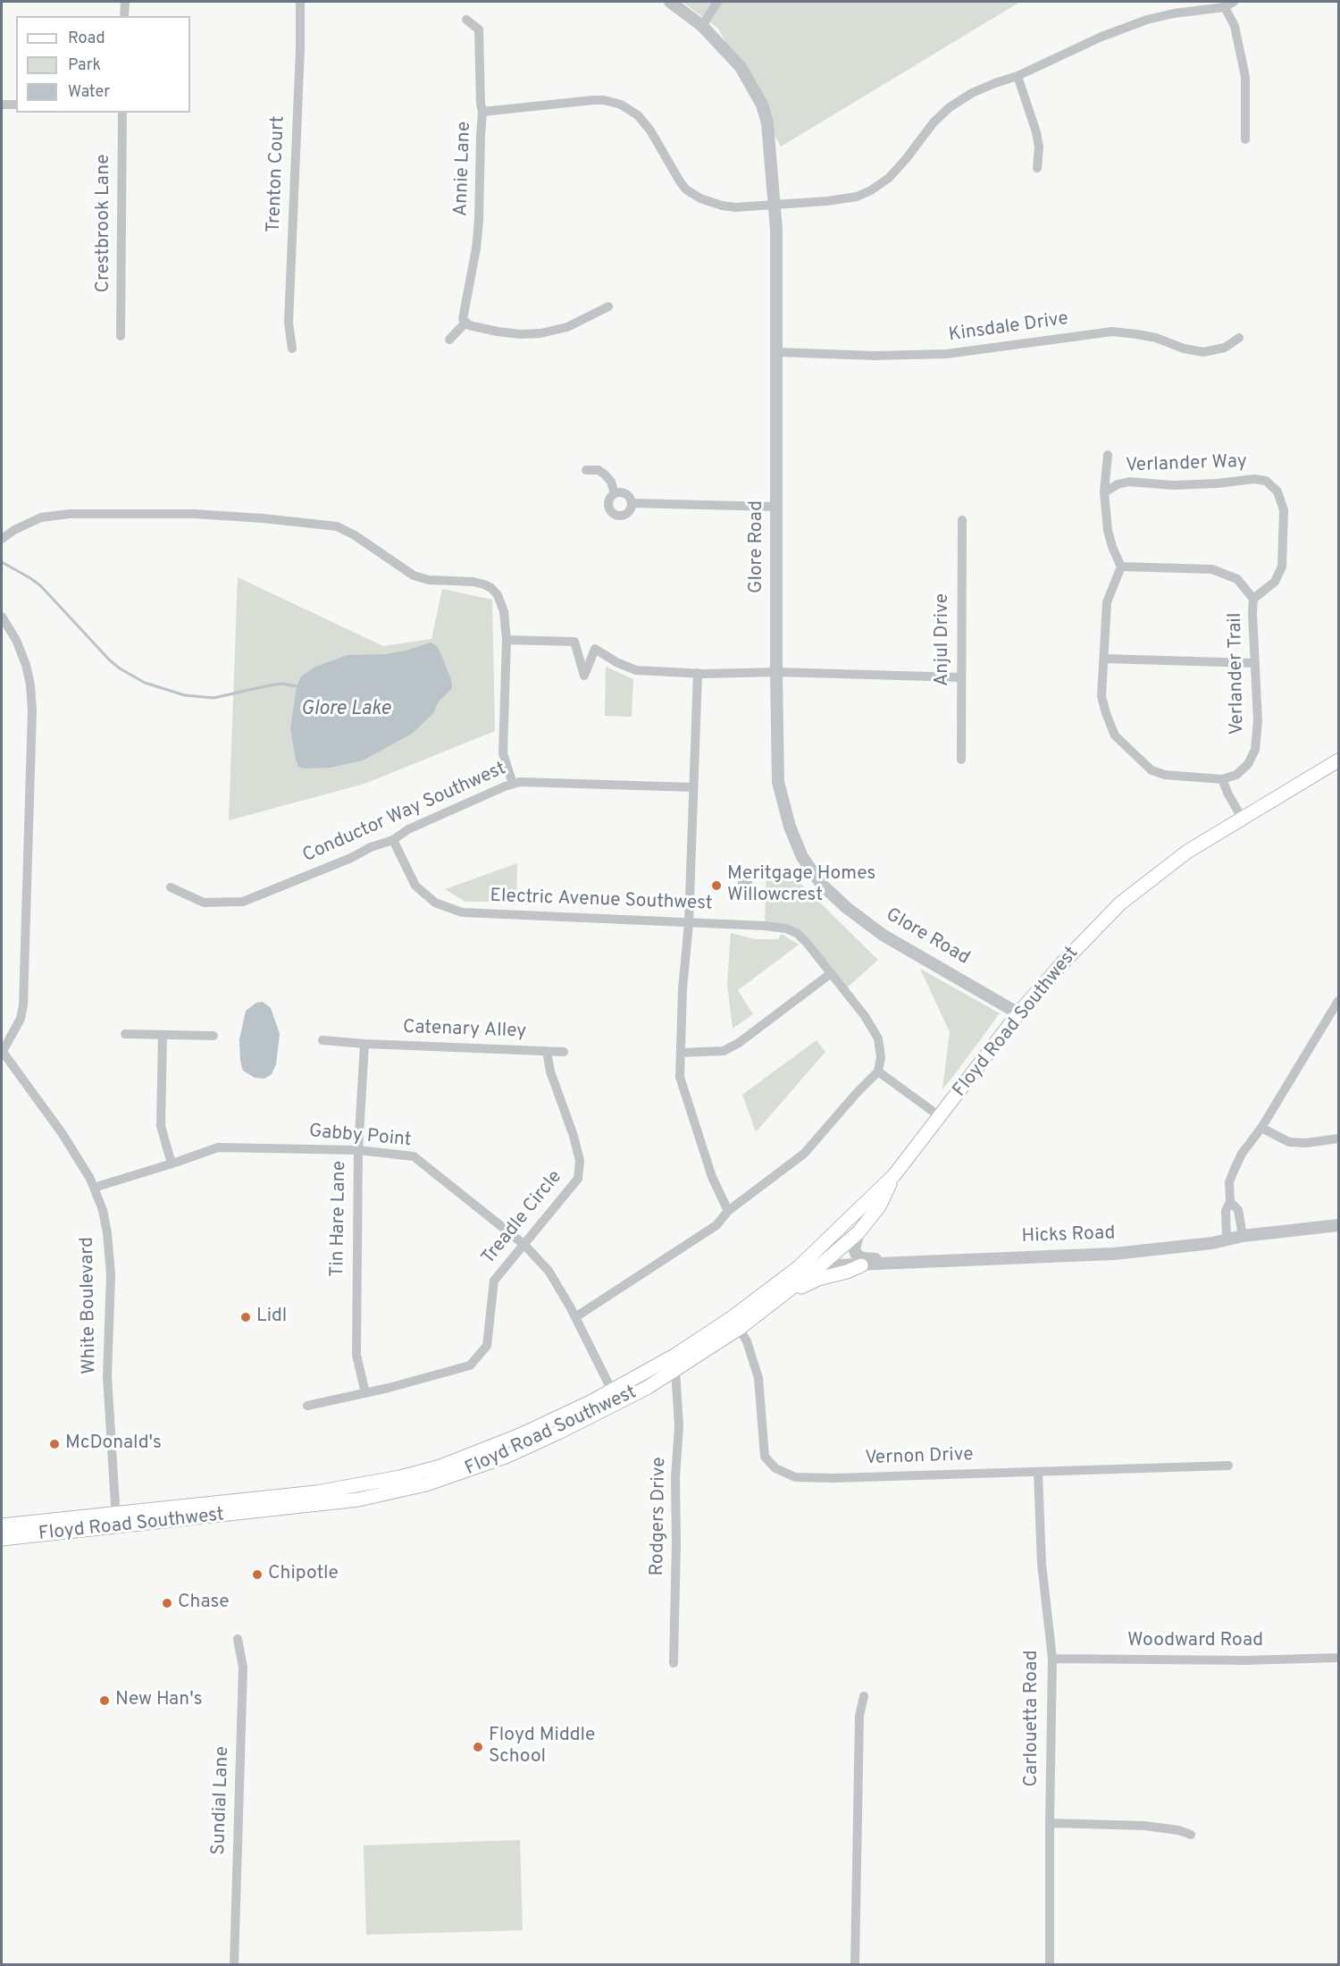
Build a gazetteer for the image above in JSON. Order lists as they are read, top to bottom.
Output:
{
  "streets": {
    "main road": ["Floyd Road Southwest"],
    "street": [
      "Annie Lane",
      "Trenton Court",
      "Crestbrook Lane",
      "Kinsdale Drive",
      "Verlander Way",
      "Glore Road",
      "Anjul Drive",
      "Verlander Trail",
      "Conductor Way Southwest",
      "Electric Avenue Southwest",
      "Catenary Alley",
      "Gabby Point",
      "Treadle Circle",
      "Tin Hare Lane",
      "Hicks Road",
      "White Boulevard",
      "Vernon Drive",
      "Rodgers Drive",
      "Woodward Road",
      "Carlouetta Road",
      "Sundial Lane"
    ]
  },
  "crossings": [
    ["Kinsdale Drive", "Glore Road"],
    ["Verlander Way", "Verlander Trail"],
    ["Glore Road", "Floyd Road Southwest"],
    ["Conductor Way Southwest", "Electric Avenue Southwest"],
    ["Floyd Road Southwest", "Gabby Point"],
    ["Floyd Road Southwest", "Hicks Road"],
    ["Floyd Road Southwest", "White Boulevard"],
    ["Floyd Road Southwest", "Vernon Drive"],
    ["Floyd Road Southwest", "Rodgers Drive"],
    ["Catenary Alley", "Treadle Circle"],
    ["Catenary Alley", "Tin Hare Lane"],
    ["Gabby Point", "Treadle Circle"],
    ["Gabby Point", "Tin Hare Lane"],
    ["Gabby Point", "White Boulevard"],
    ["Treadle Circle", "Tin Hare Lane"],
    ["Vernon Drive", "Carlouetta Road"],
    ["Woodward Road", "Carlouetta Road"]
  ],
  "water": ["Glore Lake"],
  "places": [
    "Meritgage Homes Willowcrest",
    "Lidl",
    "McDonald's",
    "Chipotle",
    "Chase",
    "New Han's",
    "Floyd Middle School"
  ],
  "legend": ["Road", "Park", "Water"]
}
